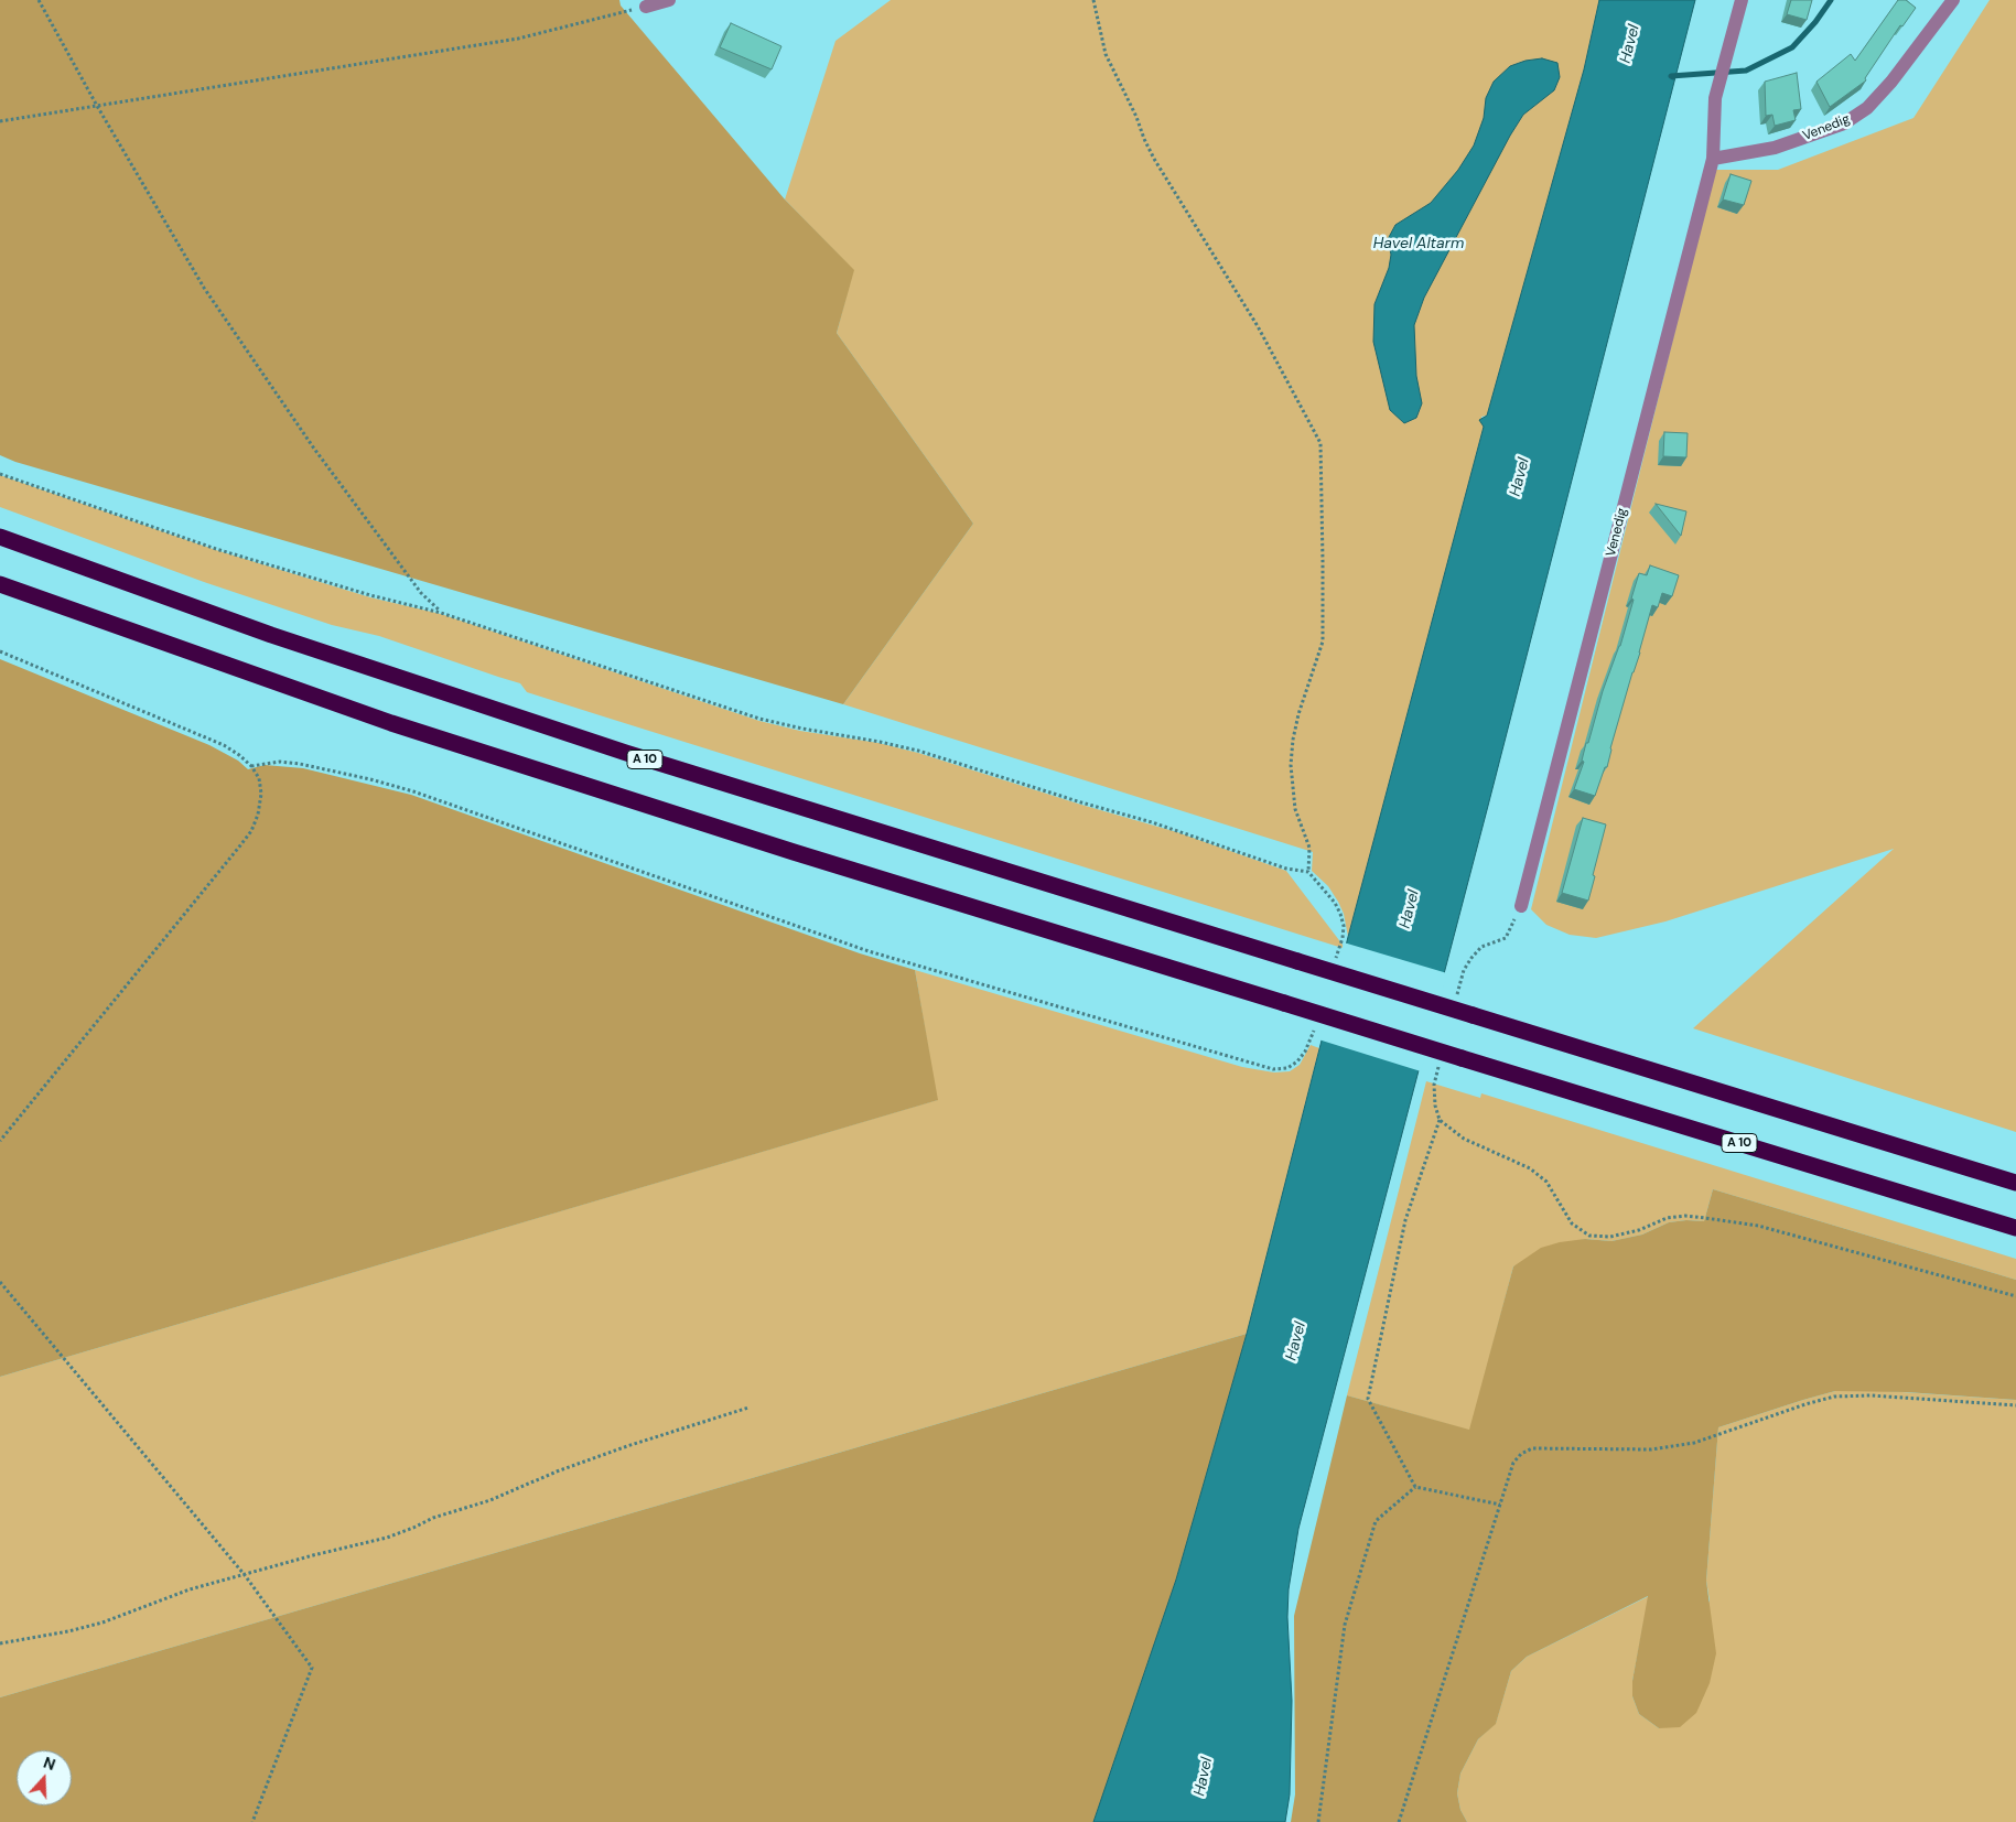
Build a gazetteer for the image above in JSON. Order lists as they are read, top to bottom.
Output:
{
  "streets": {
    "highway": ["A 10"],
    "street": ["Venedig"]
  },
  "water": ["Havel", "Havel Altarm"],
  "north": "top"
}
